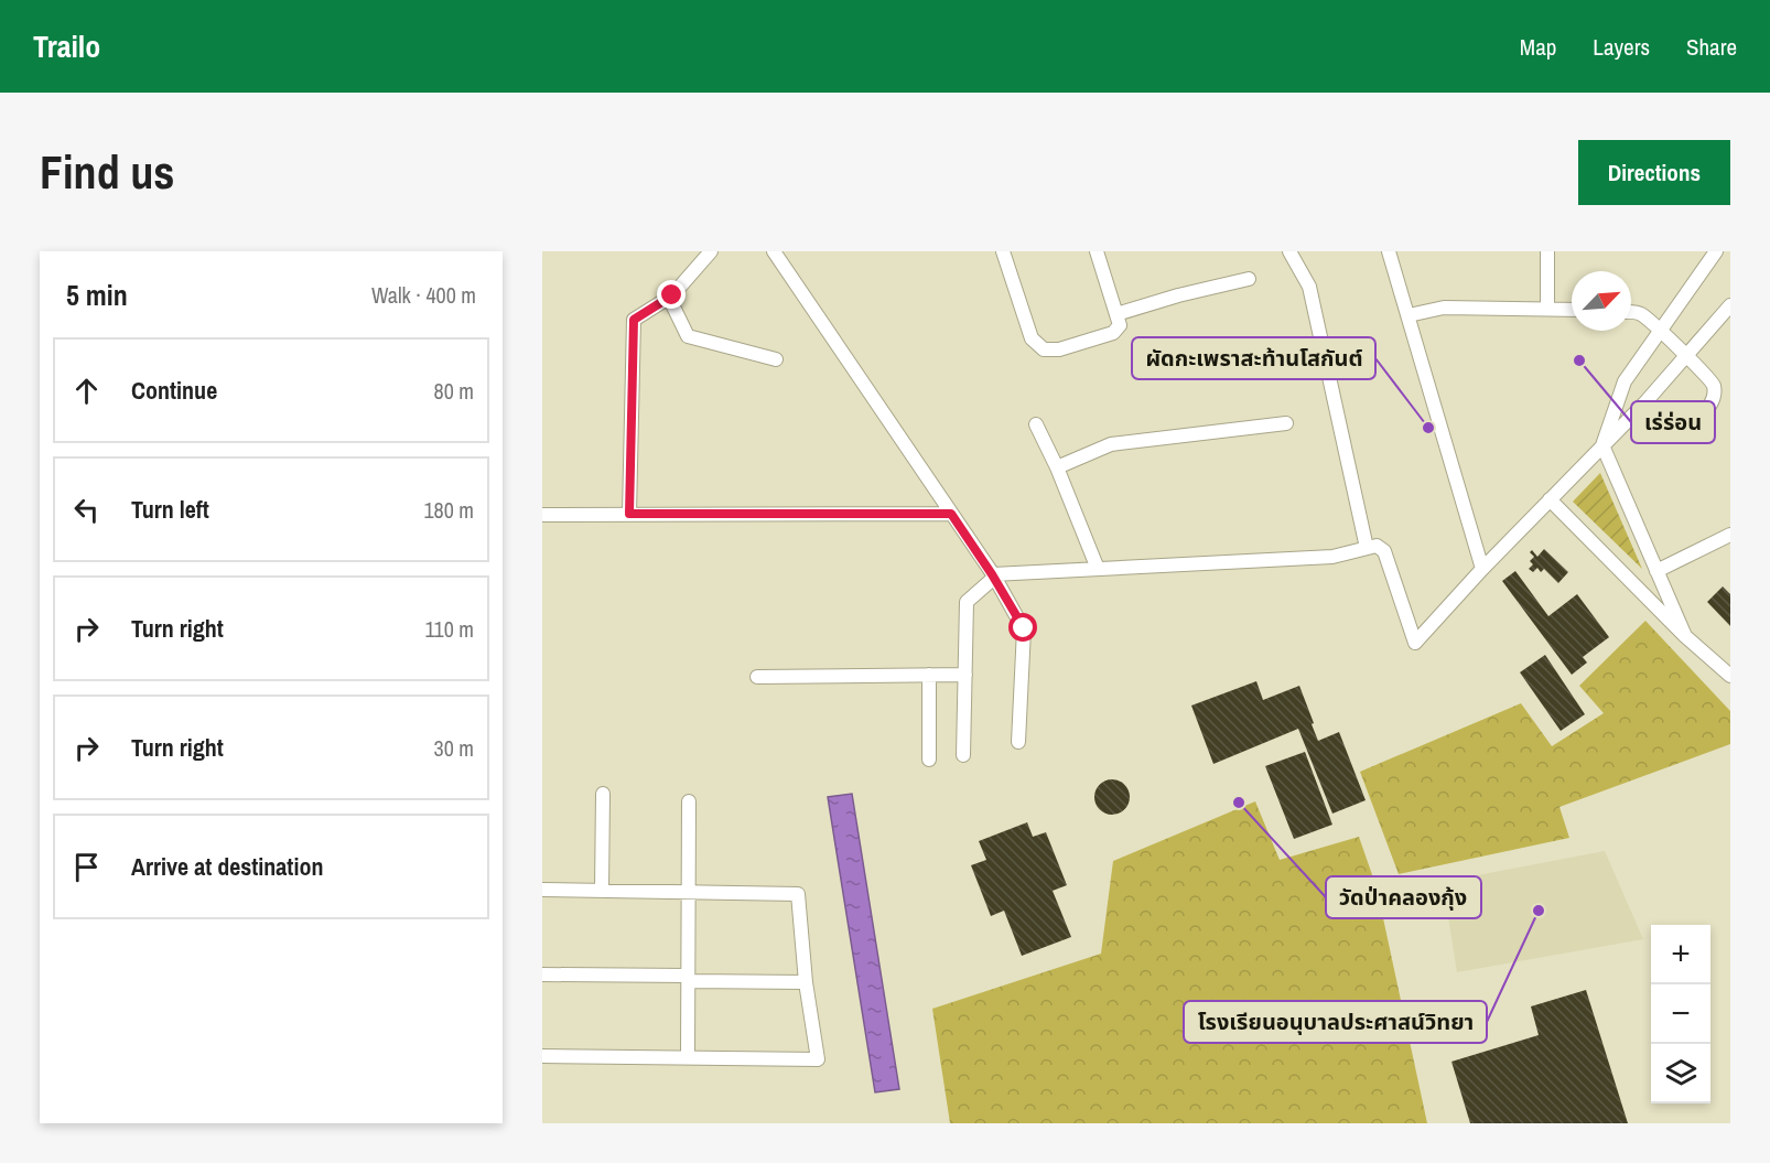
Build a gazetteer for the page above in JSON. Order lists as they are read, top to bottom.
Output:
{
  "places": [
    "เร่ร่อน",
    "ผัดกะเพราสะท้านโสกันต์",
    "วัดป่าคลองกุ้ง",
    "โรงเรียนอนุบาลประศาสน์วิทยา"
  ],
  "north": "top right",
  "page": {
    "header": "Trailo",
    "nav": ["Map", "Layers", "Share"],
    "buttons": "Directions",
    "title": "Find us",
    "heading": ["5 min", "Walk · 400 m"],
    "list": [
      ["Continue", "80 m"],
      ["Turn left", "180 m"],
      ["Turn right", "110 m"],
      ["Turn right", "30 m"],
      "Arrive at destination"
    ],
    "map_buttons": ["+", "−"]
  }
}
